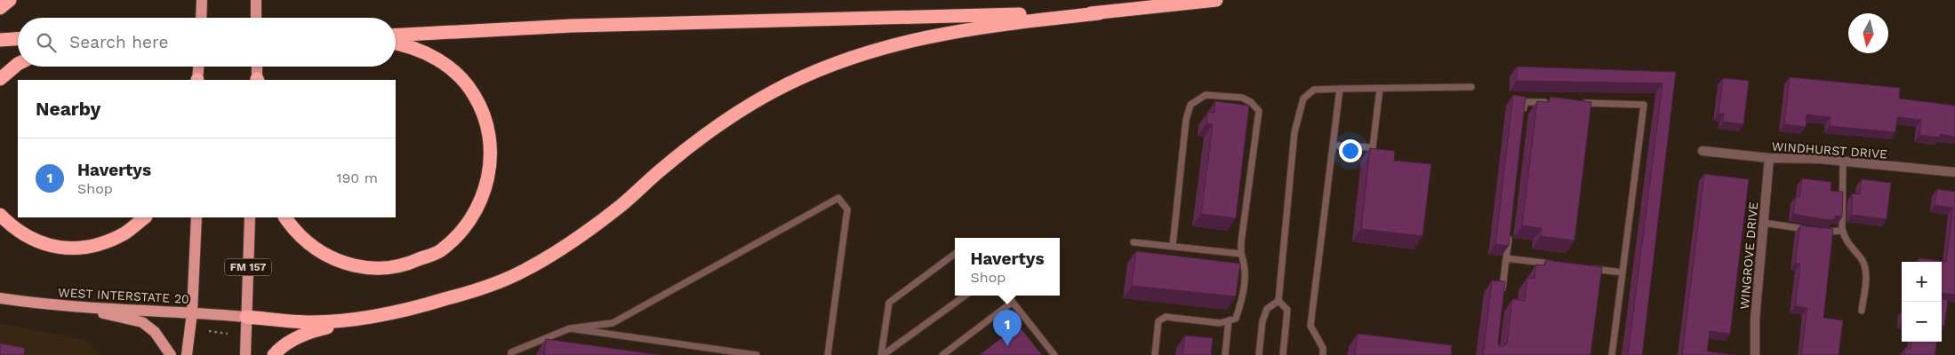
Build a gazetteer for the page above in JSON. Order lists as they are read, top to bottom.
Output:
{
  "streets": {
    "main road": ["FM 157", "WEST INTERSTATE 20"],
    "street": ["WINDHURST DRIVE", "WINGROVE DRIVE"]
  },
  "crossings": [
    ["WINDHURST DRIVE", "WINGROVE DRIVE"],
    ["FM 157", "WEST INTERSTATE 20"]
  ],
  "north": "bottom",
  "page": {
    "search": "Search here",
    "heading": "Nearby",
    "list": [
      {
        "mark": "1",
        "name": "Havertys",
        "note": "Shop",
        "value": "190 m"
      }
    ],
    "popup": ["Havertys", "Shop"],
    "map_buttons": ["+", "−"],
    "pins": "1"
  }
}
